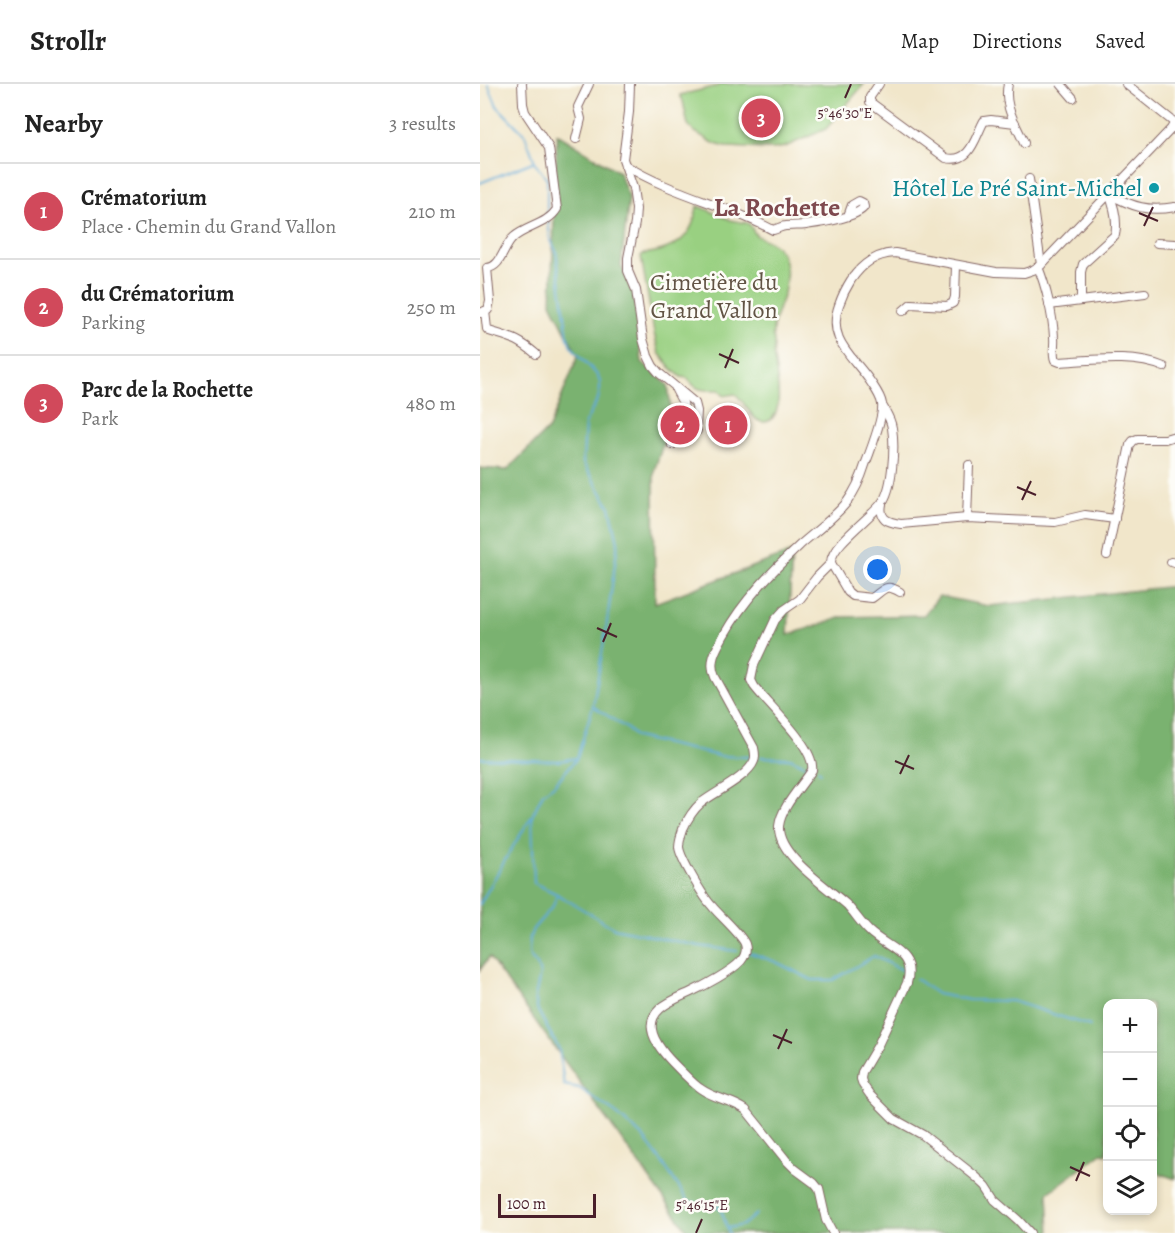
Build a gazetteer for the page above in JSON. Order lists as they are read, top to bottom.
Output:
{
  "districts": ["La Rochette"],
  "parks": ["Cimetière du Grand Vallon"],
  "places": ["Hôtel Le Pré Saint-Michel"],
  "scale_bar": "100 m",
  "page": {
    "header": "Strollr",
    "nav": ["Map", "Directions", "Saved"],
    "heading": ["Nearby", "3 results"],
    "pins": ["3", "1", "2"],
    "list": [
      {
        "mark": "1",
        "name": "Crématorium",
        "note": "Place · Chemin du Grand Vallon",
        "value": "210 m"
      },
      {
        "mark": "2",
        "name": "du Crématorium",
        "note": "Parking",
        "value": "250 m"
      },
      {
        "mark": "3",
        "name": "Parc de la Rochette",
        "note": "Park",
        "value": "480 m"
      }
    ],
    "map_buttons": ["+", "−"],
    "scale": "100 m"
  },
  "coordinates": ["5°46'30\"E", "5°46'15\"E"]
}
